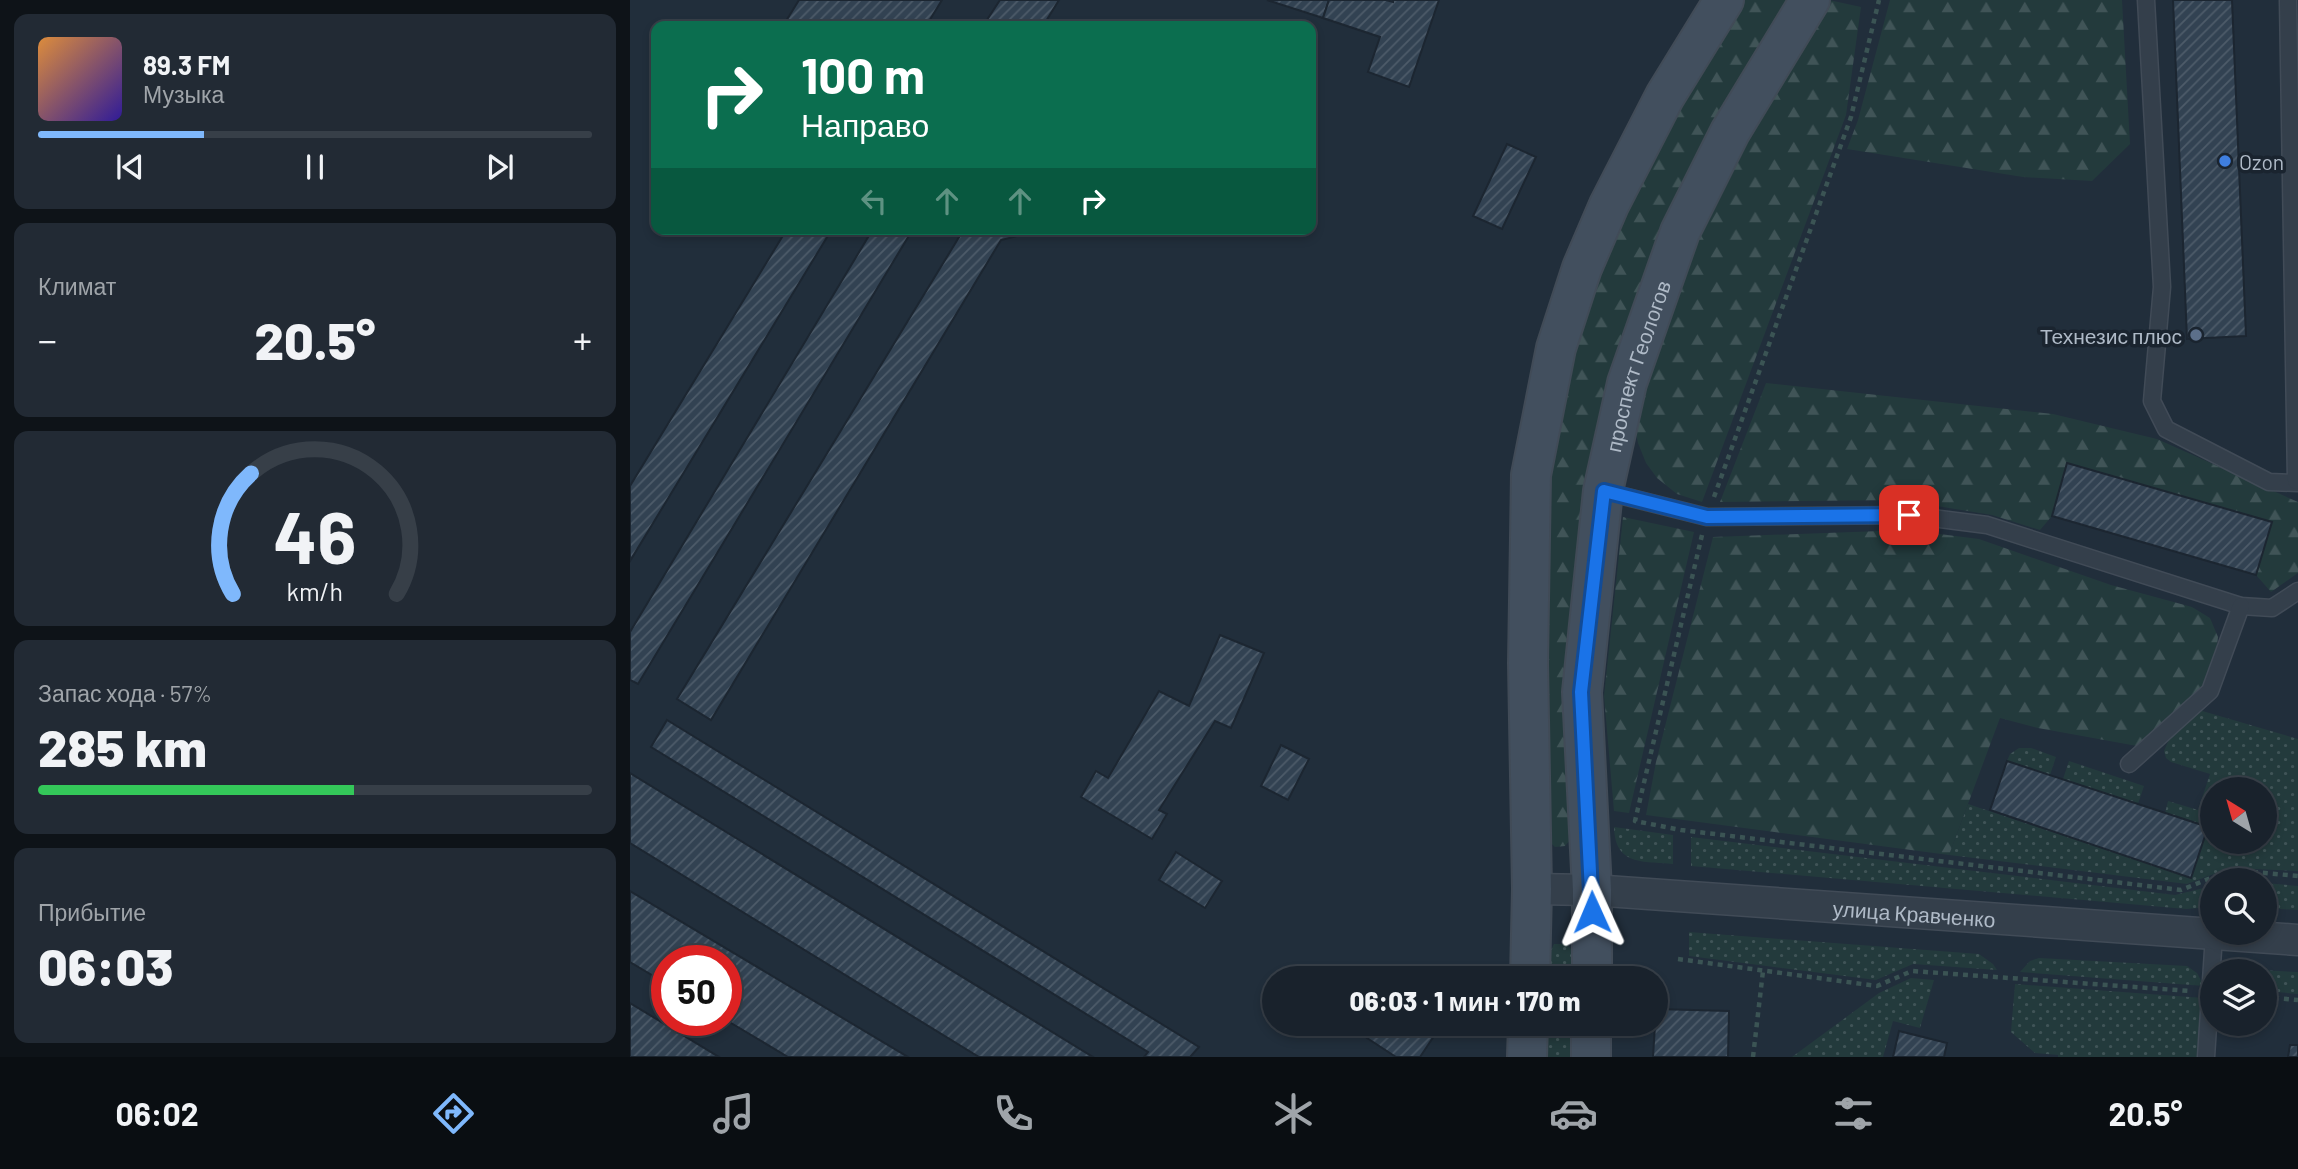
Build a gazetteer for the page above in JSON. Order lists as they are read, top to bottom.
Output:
{
  "streets": {
    "main road": ["проспект Геологов"],
    "street": ["улица Кравченко"]
  },
  "crossings": [
    ["проспект Геологов", "улица Кравченко"]
  ],
  "places": ["Ozon", "Технезис плюс"],
  "north": "top left",
  "page": {
    "turn": ["100 m", "Направо"],
    "song": ["89.3 FM", "Музыка"],
    "tile": [
      "Климат",
      ["Запас хода · 57%", "285 km"],
      ["Прибытие", "06:03"]
    ],
    "heat": ["−", "20.5°", "+"],
    "limit": "50",
    "trip": "06:03 · 1 мин · 170 m",
    "tabs": ["06:02", "20.5°"],
    "gauge": ["46", "km/h"]
  }
}
